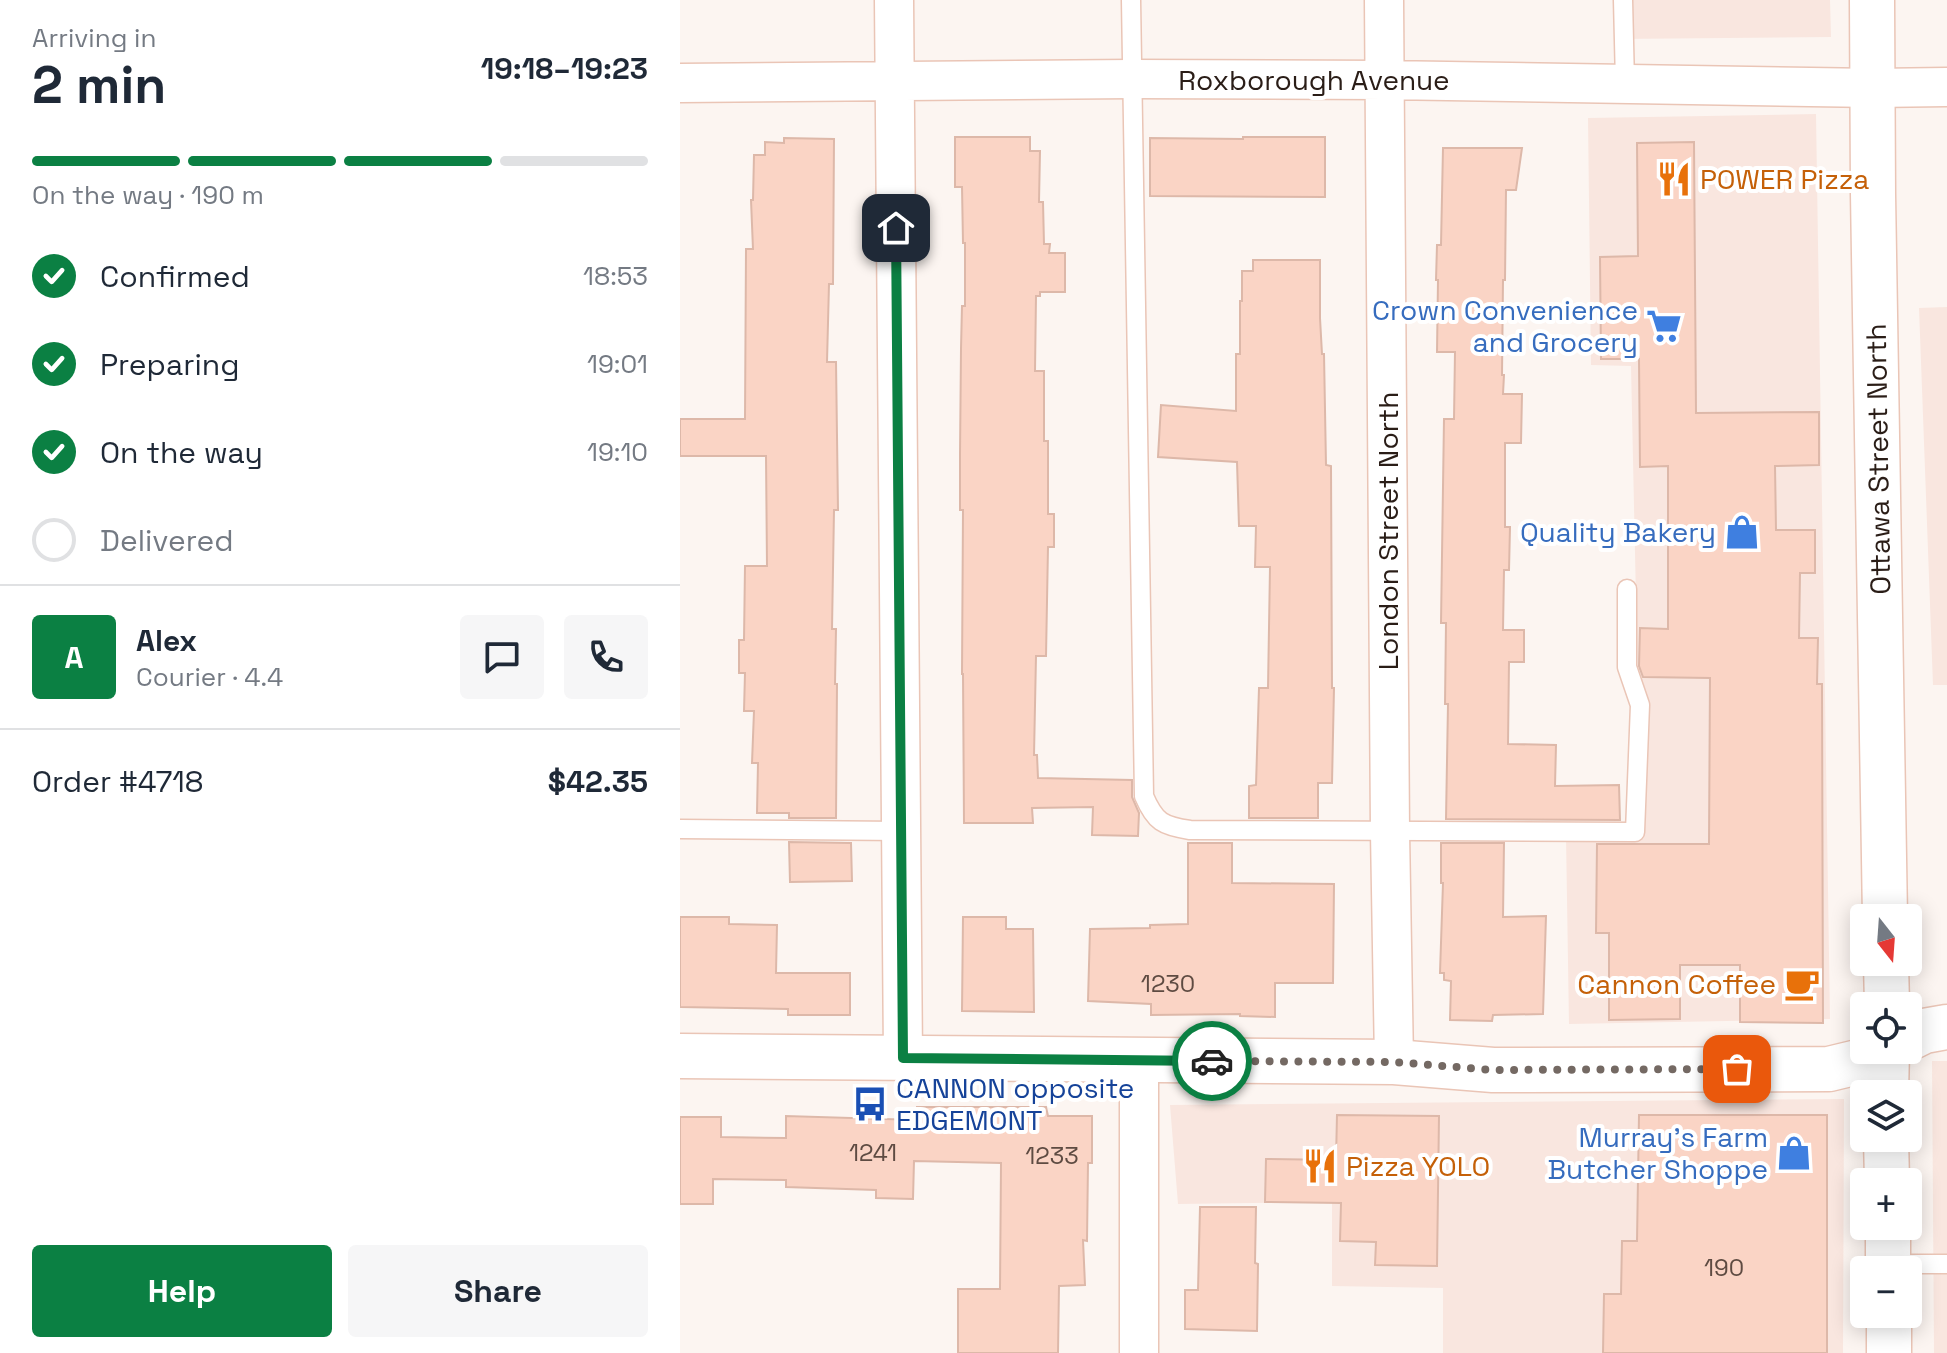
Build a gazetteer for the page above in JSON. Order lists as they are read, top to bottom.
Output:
{
  "streets": {
    "street": ["Roxborough Avenue", "Ottawa Street North", "London Street North"]
  },
  "crossings": [
    ["Roxborough Avenue", "Ottawa Street North"],
    ["Roxborough Avenue", "London Street North"]
  ],
  "places": {
    "restaurant": ["POWER Pizza", "Pizza YOLO"],
    "supermarket": ["Crown Convenience and Grocery"],
    "shop": ["Quality Bakery", "Murray's Farm Butcher Shoppe"],
    "cafe": ["Cannon Coffee"],
    "bus stop": ["CANNON opposite EDGEMONT"]
  },
  "house_numbers": [
    "1230",
    "1241",
    "1233",
    "190"
  ],
  "north": "bottom",
  "page": {
    "heading": ["2 min", "Arriving in", "19:18–19:23"],
    "panel": [
      "Alex",
      "Courier · 4.4",
      "Order #4718",
      "$42.35"
    ],
    "bar": "On the way · 190 m",
    "list": [
      ["Confirmed", "18:53"],
      ["Preparing", "19:01"],
      ["On the way", "19:10"],
      "Delivered"
    ],
    "round": "A",
    "map_buttons": ["+", "−"],
    "buttons": ["Help", "Share"]
  }
}
